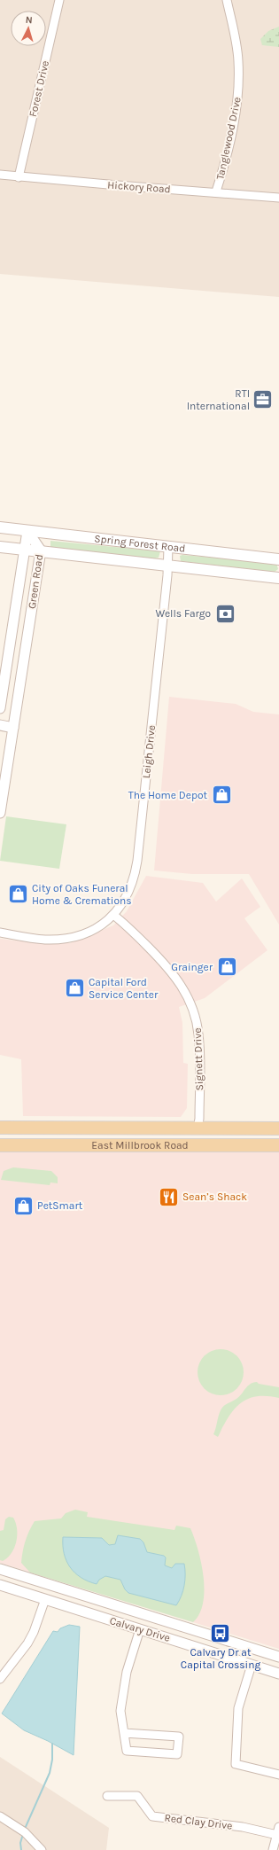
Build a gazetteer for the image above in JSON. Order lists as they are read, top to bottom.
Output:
{
  "streets": {
    "main road": ["Spring Forest Road", "East Millbrook Road"],
    "street": [
      "Forest Drive",
      "Tanglewood Drive",
      "Hickory Road",
      "Green Road",
      "Leigh Drive",
      "Signett Drive",
      "Calvary Drive",
      "Red Clay Drive"
    ]
  },
  "crossings": [
    ["Forest Drive", "Hickory Road"],
    ["Tanglewood Drive", "Hickory Road"],
    ["Spring Forest Road", "Green Road"],
    ["Spring Forest Road", "Leigh Drive"],
    ["Leigh Drive", "Signett Drive"],
    ["Signett Drive", "East Millbrook Road"]
  ],
  "places": {
    "office": ["RTI International"],
    "bank": ["Wells Fargo"],
    "shop": [
      "The Home Depot",
      "City of Oaks Funeral Home & Cremations",
      "Grainger",
      "Capital Ford Service Center",
      "PetSmart"
    ],
    "restaurant": ["Sean’s Shack"],
    "bus stop": ["Calvary Dr at Capital Crossing"]
  },
  "north": "top"
}
